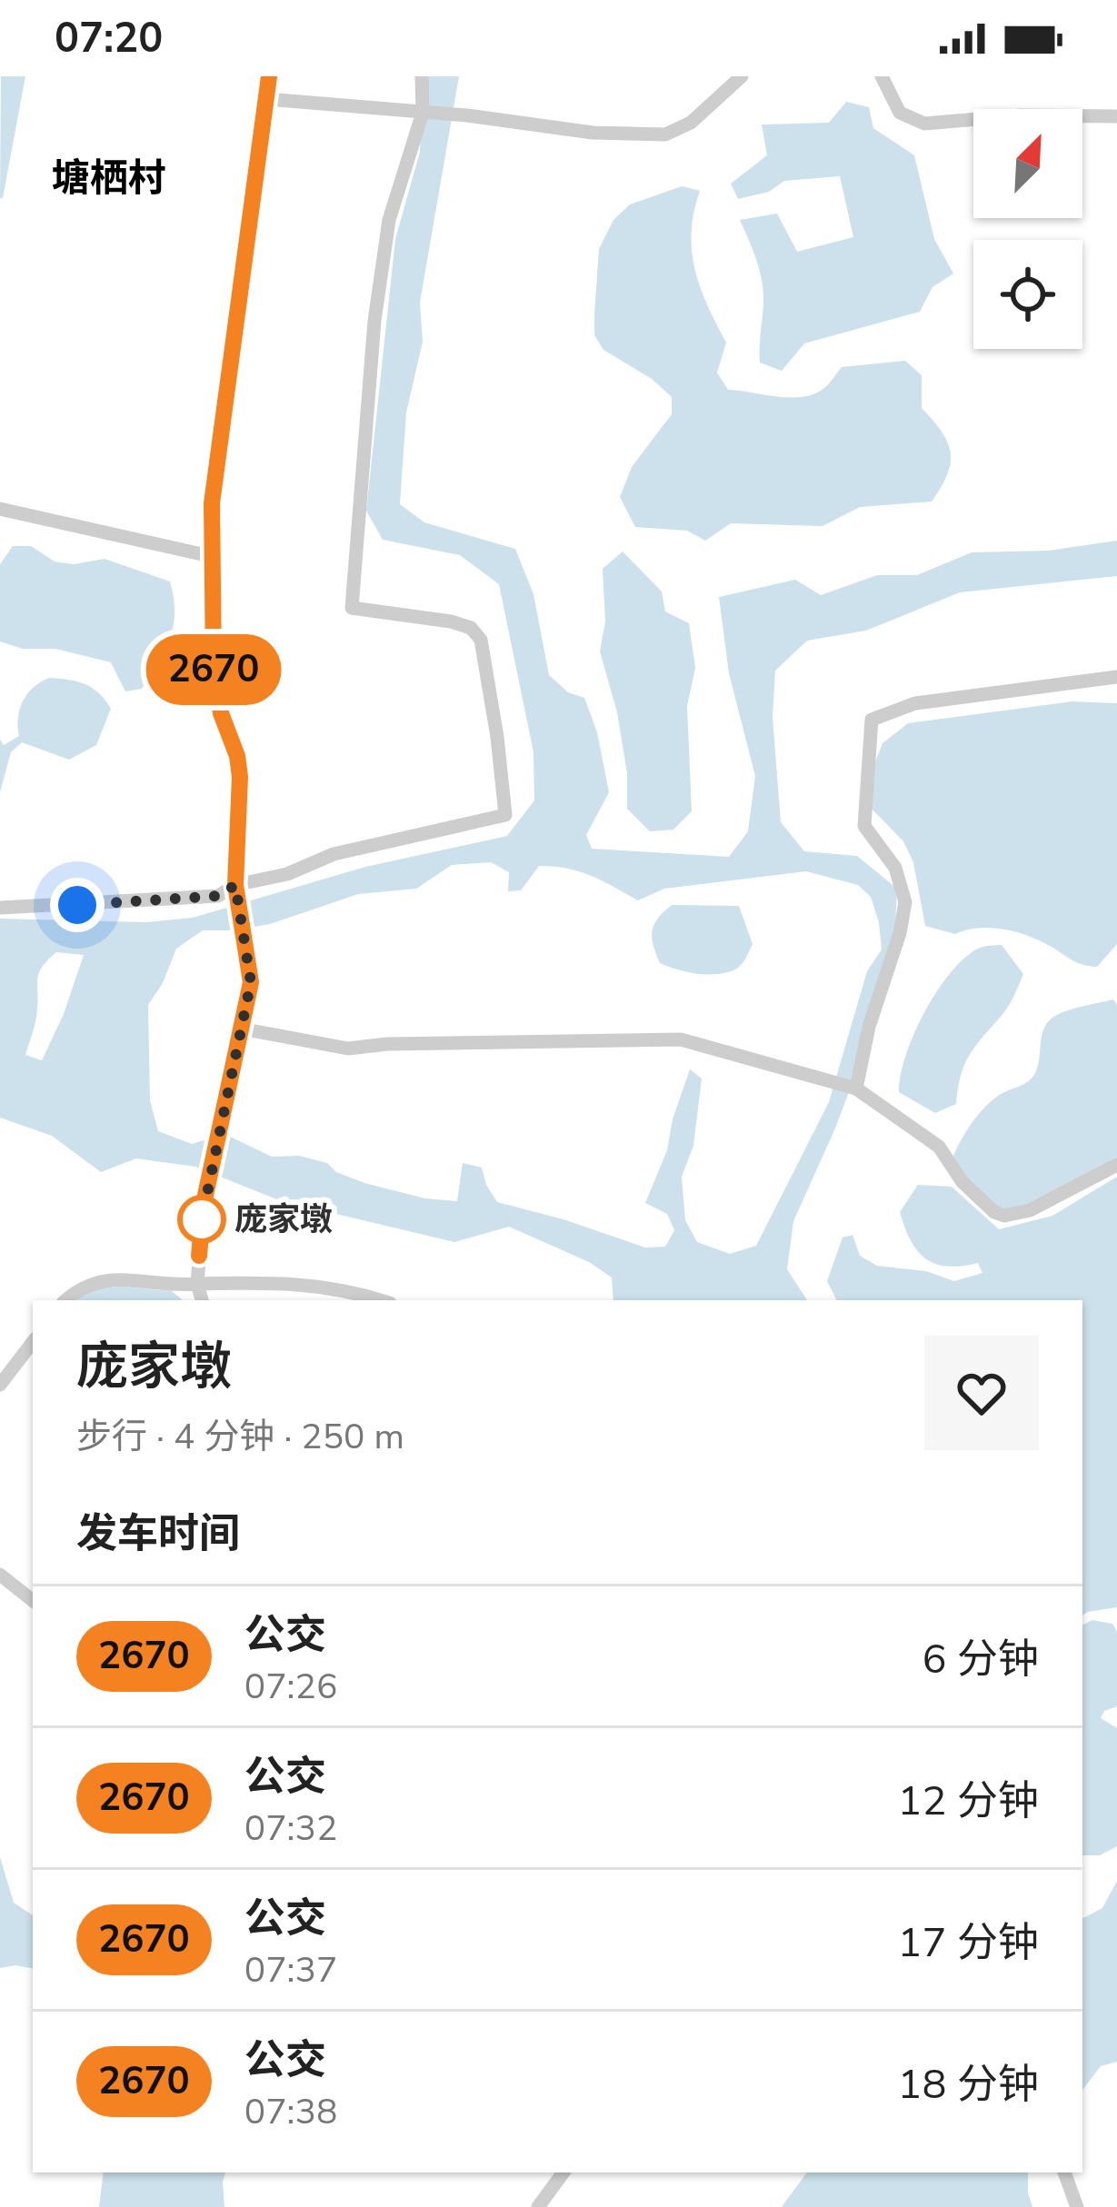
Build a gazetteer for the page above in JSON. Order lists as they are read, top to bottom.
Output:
{
  "districts": ["塘栖村"],
  "places": ["庞家墩"],
  "lines": ["bus line 2670"],
  "north": "top right",
  "page": {
    "status": "07:20",
    "on_map": "2670",
    "heading": [
      ["庞家墩", "步行 · 4 分钟 · 250 m"],
      "发车时间"
    ],
    "list": [
      {
        "mark": "2670",
        "name": "公交",
        "note": "07:26",
        "value": "6 分钟"
      },
      {
        "mark": "2670",
        "name": "公交",
        "note": "07:32",
        "value": "12 分钟"
      },
      {
        "mark": "2670",
        "name": "公交",
        "note": "07:37",
        "value": "17 分钟"
      },
      {
        "mark": "2670",
        "name": "公交",
        "note": "07:38",
        "value": "18 分钟"
      }
    ]
  }
}
